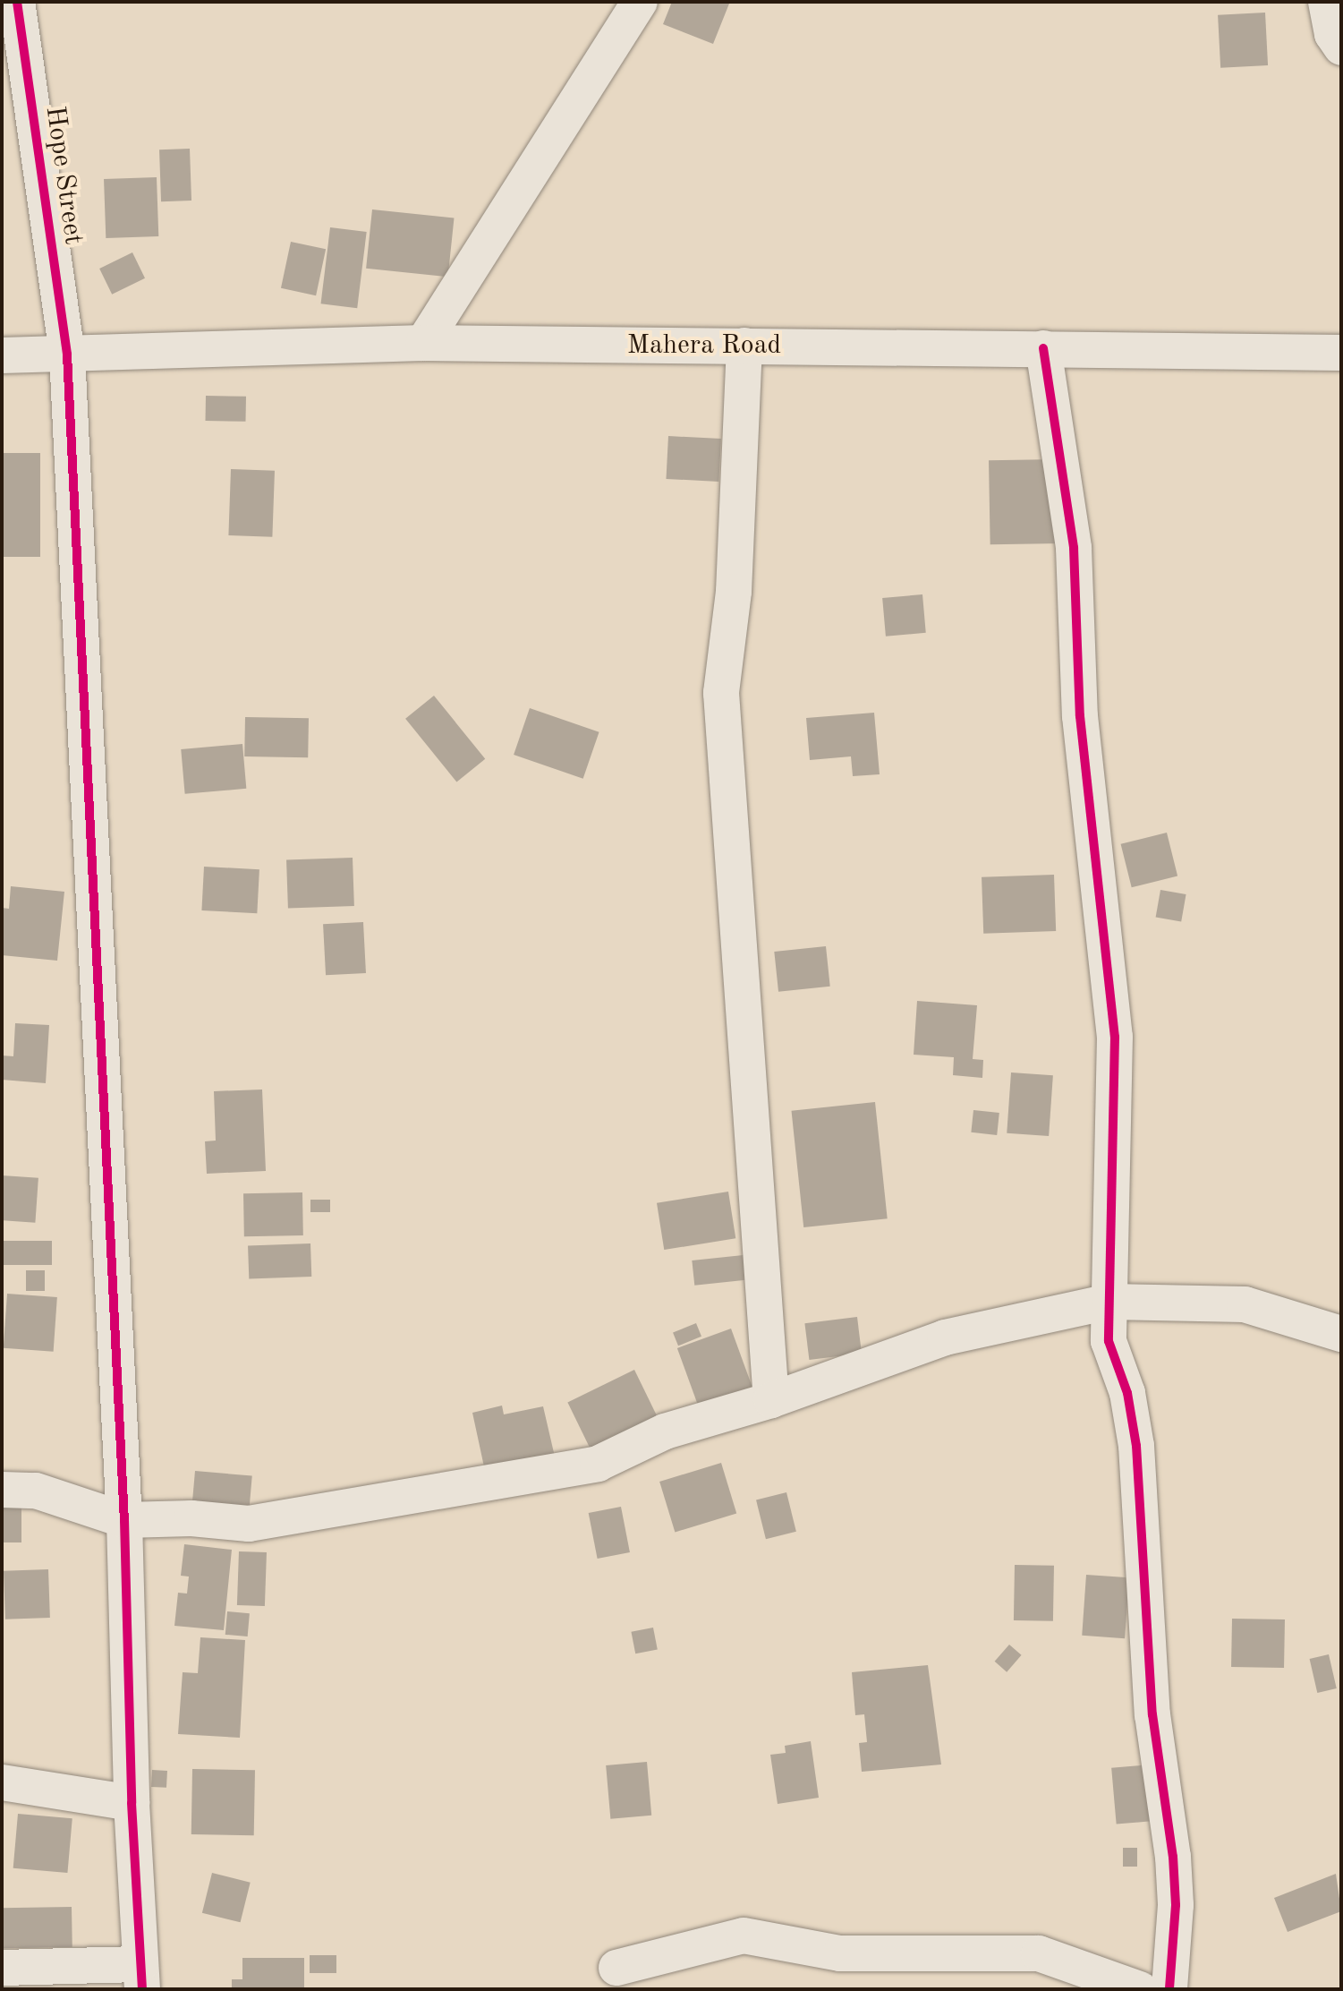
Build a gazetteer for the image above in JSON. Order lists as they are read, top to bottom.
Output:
{
  "streets": {
    "street": ["Hope Street", "Mahera Road"]
  },
  "crossings": [
    ["Hope Street", "Mahera Road"]
  ]
}
